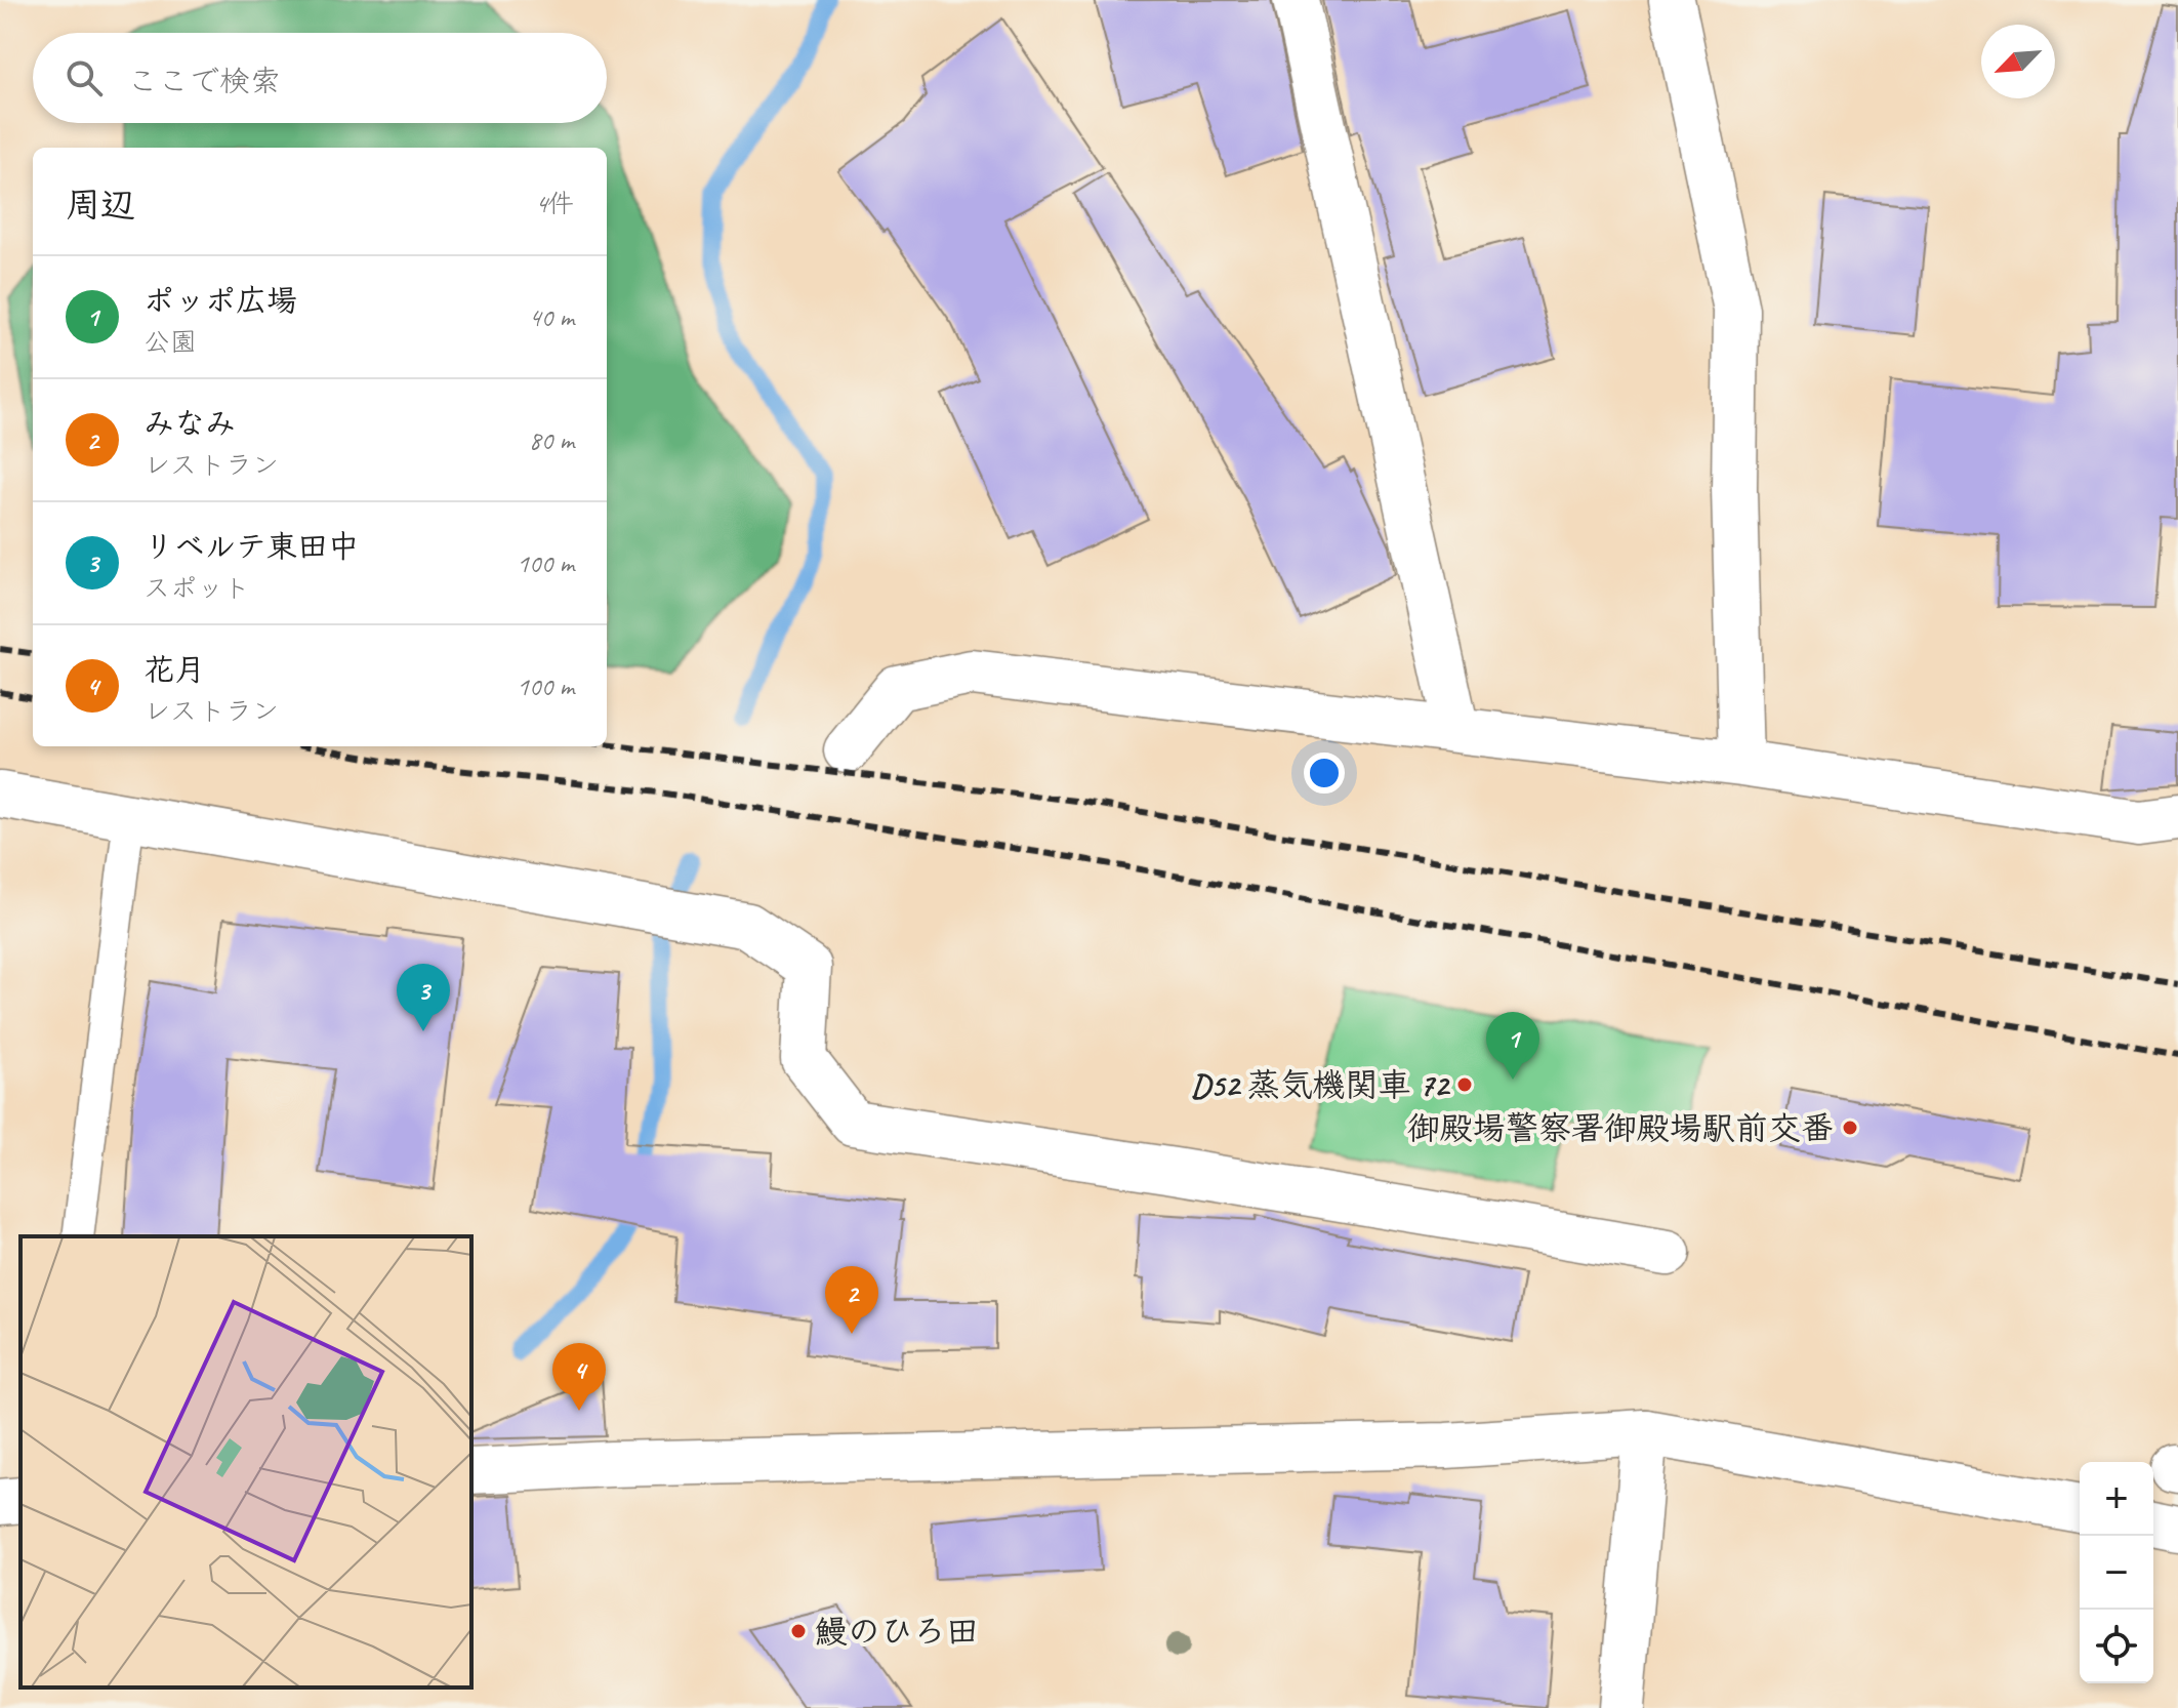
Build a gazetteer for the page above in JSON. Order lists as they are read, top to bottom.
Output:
{
  "places": ["D52 蒸気機関車 72", "御殿場警察署御殿場駅前交番", "鰻のひろ田"],
  "north": "bottom left",
  "page": {
    "search": "ここで検索",
    "heading": ["周辺", "4件"],
    "list": [
      {
        "mark": "1",
        "name": "ポッポ広場",
        "note": "公園",
        "value": "40 m"
      },
      {
        "mark": "2",
        "name": "みなみ",
        "note": "レストラン",
        "value": "80 m"
      },
      {
        "mark": "3",
        "name": "リベルテ東田中",
        "note": "スポット",
        "value": "100 m"
      },
      {
        "mark": "4",
        "name": "花月",
        "note": "レストラン",
        "value": "100 m"
      }
    ],
    "pins": [
      "3",
      "1",
      "2",
      "4"
    ],
    "map_buttons": ["+", "−"]
  }
}
